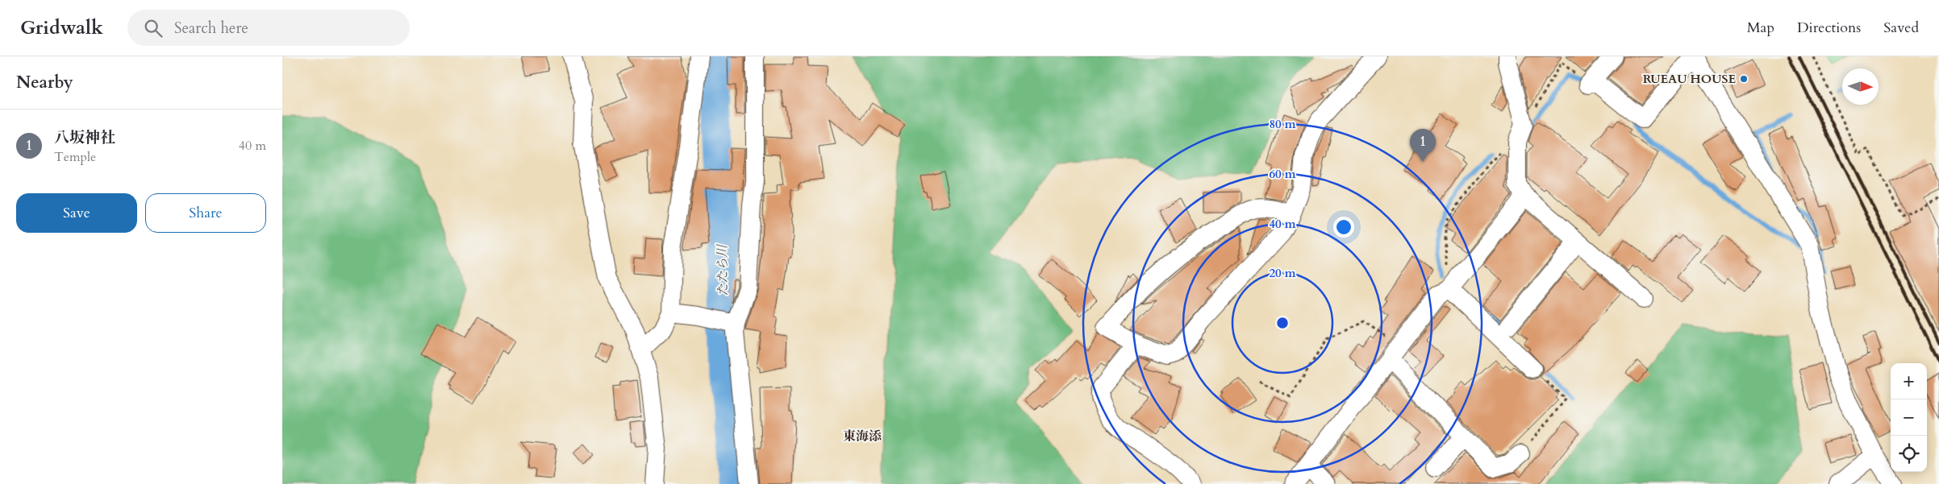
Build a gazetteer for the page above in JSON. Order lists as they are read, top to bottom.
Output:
{
  "districts": ["東海添"],
  "water": ["たたら川"],
  "places": ["RUEAU HOUSE"],
  "north": "right",
  "page": {
    "header": "Gridwalk",
    "search": "Search here",
    "nav": ["Map", "Directions", "Saved"],
    "heading": "Nearby",
    "list": [
      {
        "mark": "1",
        "name": "八坂神社",
        "note": "Temple",
        "value": "40 m"
      }
    ],
    "pins": "1",
    "buttons": ["Save", "Share"],
    "map_buttons": ["+", "−"]
  },
  "rings": [
    "80 m",
    "60 m",
    "40 m",
    "20 m"
  ]
}
